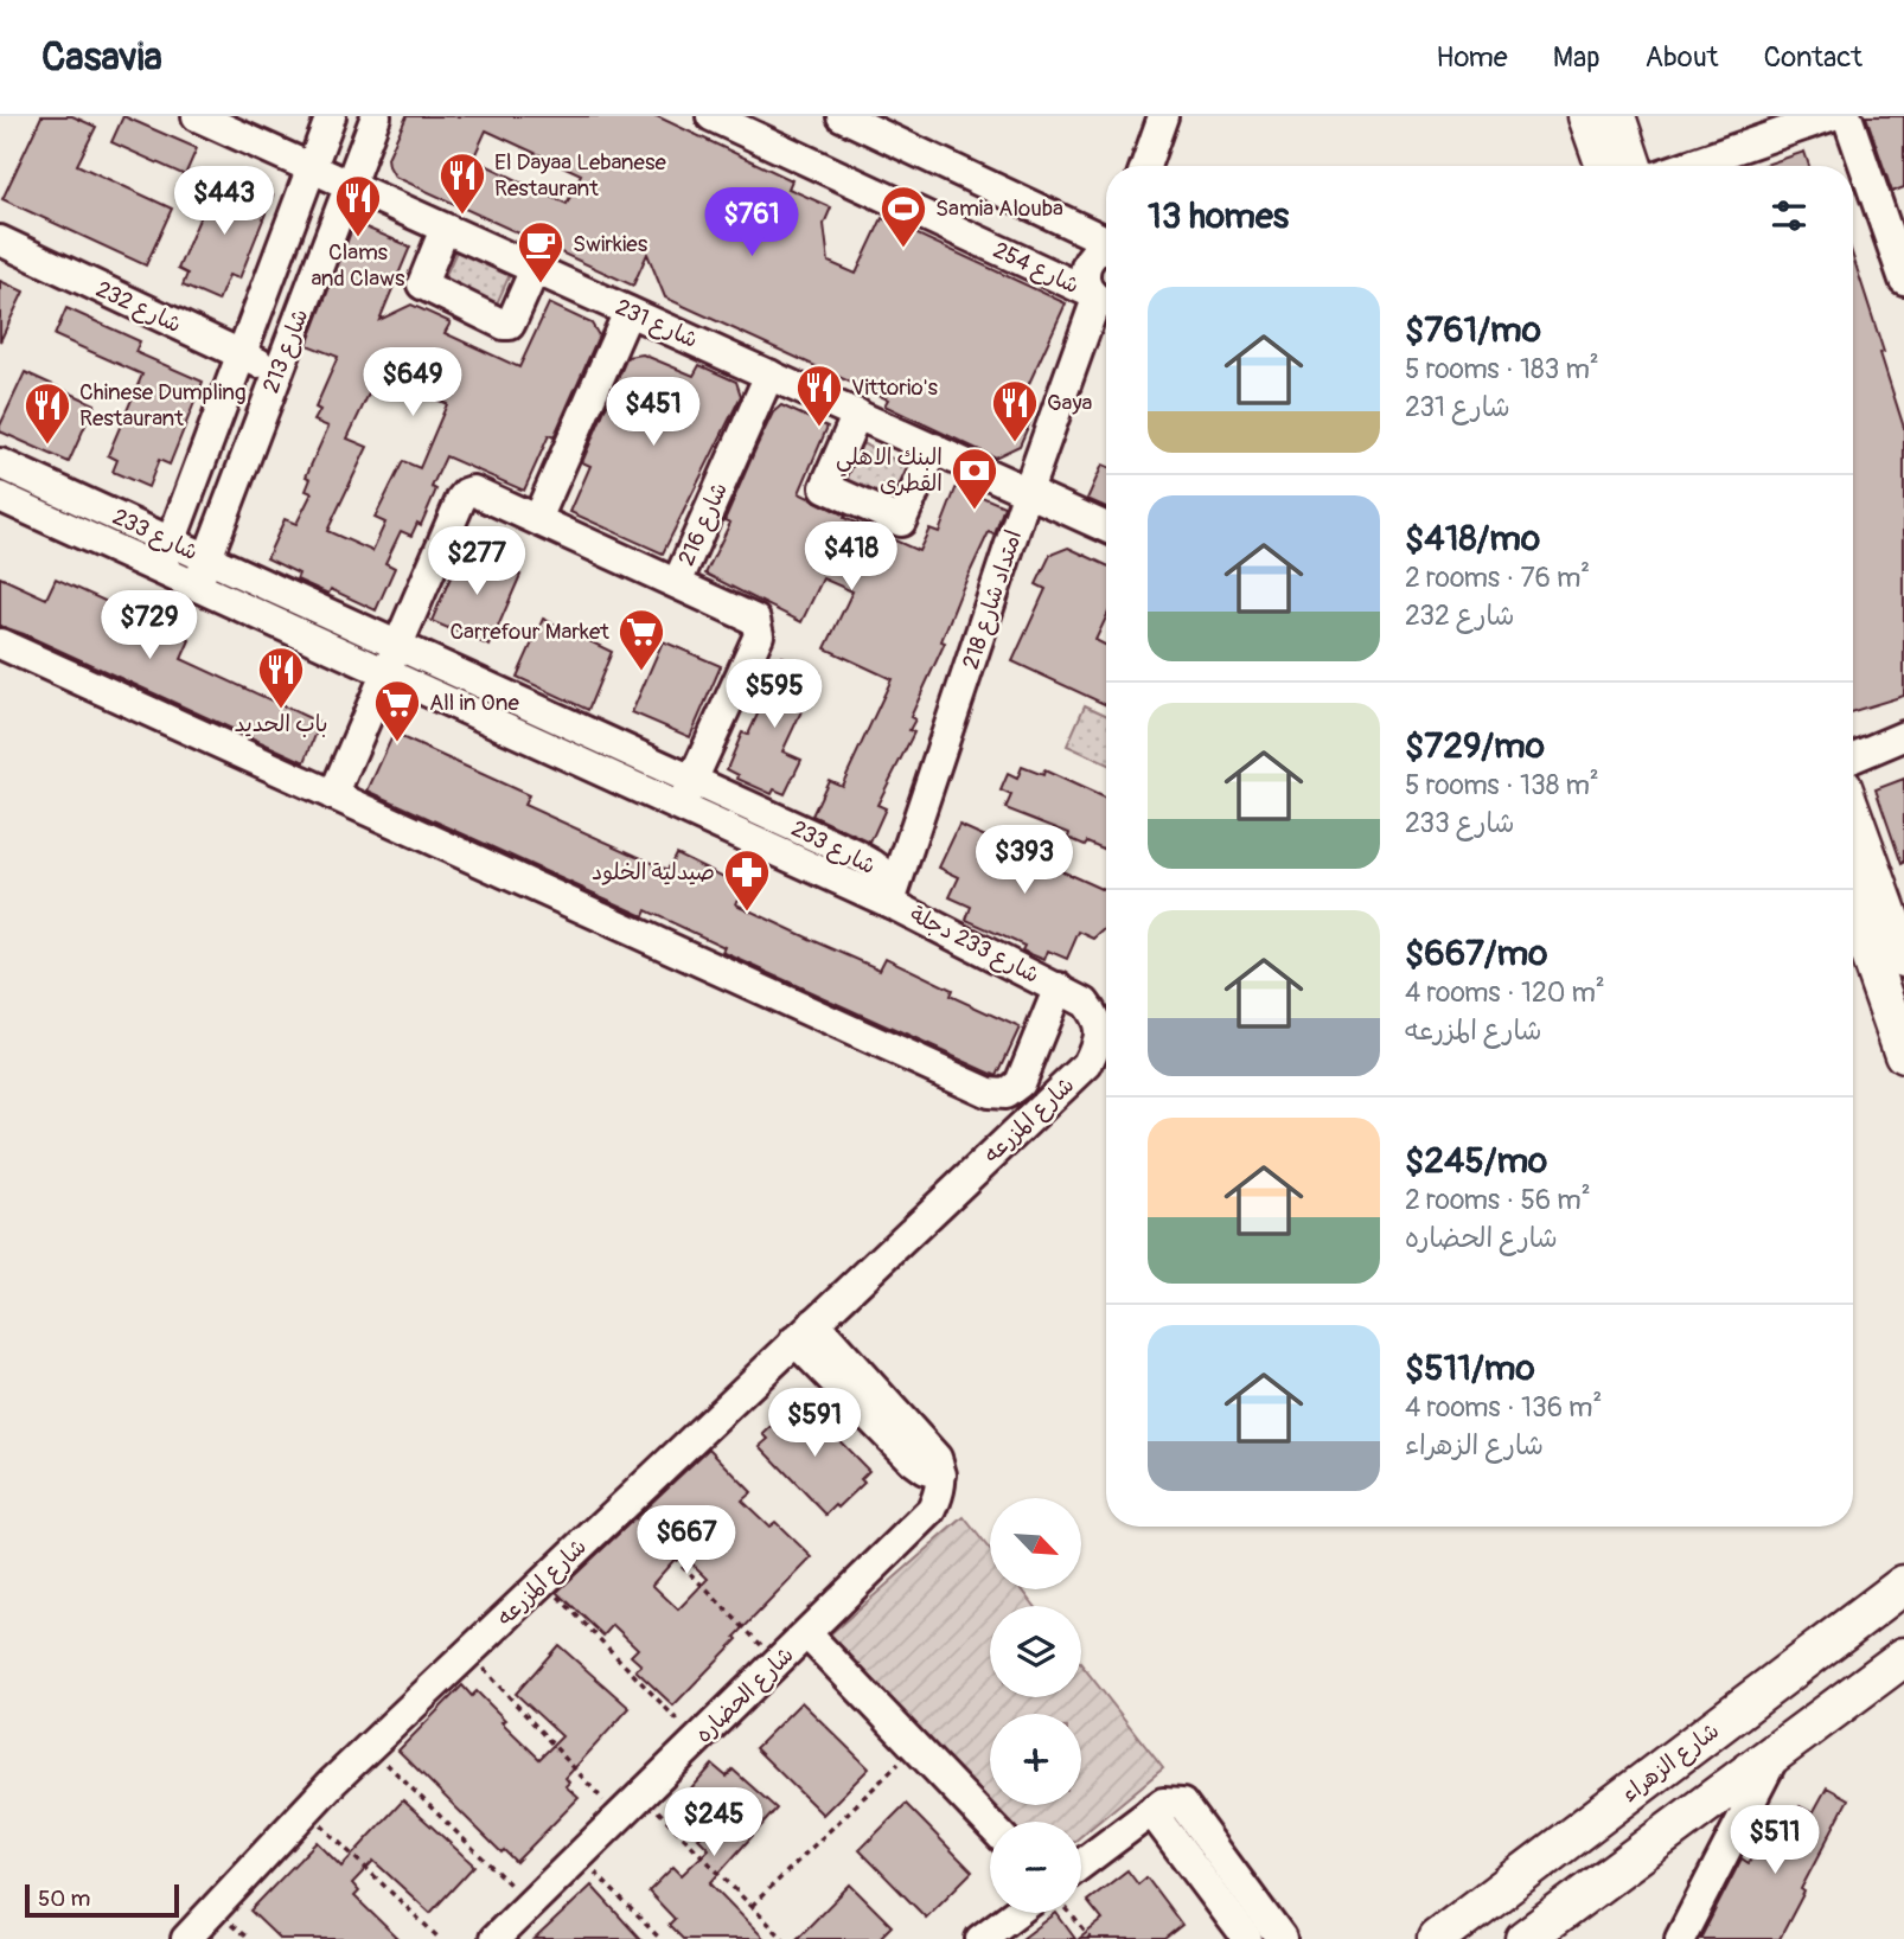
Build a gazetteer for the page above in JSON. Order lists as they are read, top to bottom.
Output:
{
  "streets": {
    "main road": ["شارع الزهراء"],
    "street": [
      "شارع 254",
      "شارع 232",
      "شارع 231",
      "شارع 213",
      "شارع 216",
      "شارع 233",
      "امتداد شارع 218",
      "شارع 233 دجلة",
      "شارع المزرعه",
      "شارع الحضاره"
    ]
  },
  "crossings": [
    ["شارع 254", "امتداد شارع 218"],
    ["شارع 232", "شارع 213"],
    ["شارع 231", "شارع 213"],
    ["شارع 231", "شارع 216"],
    ["شارع 231", "امتداد شارع 218"],
    ["شارع 213", "شارع 233"],
    ["شارع 233", "امتداد شارع 218"],
    ["شارع 233", "شارع 233 دجلة"],
    ["امتداد شارع 218", "شارع 233 دجلة"],
    ["شارع 233 دجلة", "شارع المزرعه"],
    ["شارع المزرعه", "شارع الحضاره"]
  ],
  "places": {
    "restaurant": [
      "El Dayaa Lebanese Restaurant",
      "Clams and Claws",
      "Vittorio's",
      "Gaya",
      "Chinese Dumpling Restaurant",
      "باب الحديد"
    ],
    "sports": ["Samia Alouba"],
    "cafe": ["Swirkies"],
    "bank": ["البنك الاهلي القطرى"],
    "supermarket": ["Carrefour Market", "All in One"],
    "pharmacy": ["صيدلية الخلود"]
  },
  "scale_bar": "50 m",
  "north": "bottom right",
  "page": {
    "header": "Casavia",
    "nav": [
      "Home",
      "Map",
      "About",
      "Contact"
    ],
    "price": [
      "$443",
      "$761",
      "$649",
      "$451",
      "$418",
      "$277",
      "$729",
      "$595",
      "$393",
      "$591",
      "$667",
      "$245",
      "$511"
    ],
    "heading": "13 homes",
    "list": [
      {
        "name": "$761/mo",
        "note": "5 rooms · 183 m² · شارع 231"
      },
      {
        "name": "$418/mo",
        "note": "2 rooms · 76 m² · شارع 232"
      },
      {
        "name": "$729/mo",
        "note": "5 rooms · 138 m² · شارع 233"
      },
      {
        "name": "$667/mo",
        "note": "4 rooms · 120 m² · شارع المزرعه"
      },
      {
        "name": "$245/mo",
        "note": "2 rooms · 56 m² · شارع الحضاره"
      },
      {
        "name": "$511/mo",
        "note": "4 rooms · 136 m² · شارع الزهراء"
      }
    ],
    "map_buttons": ["+", "−"],
    "scale": "50 m"
  }
}
